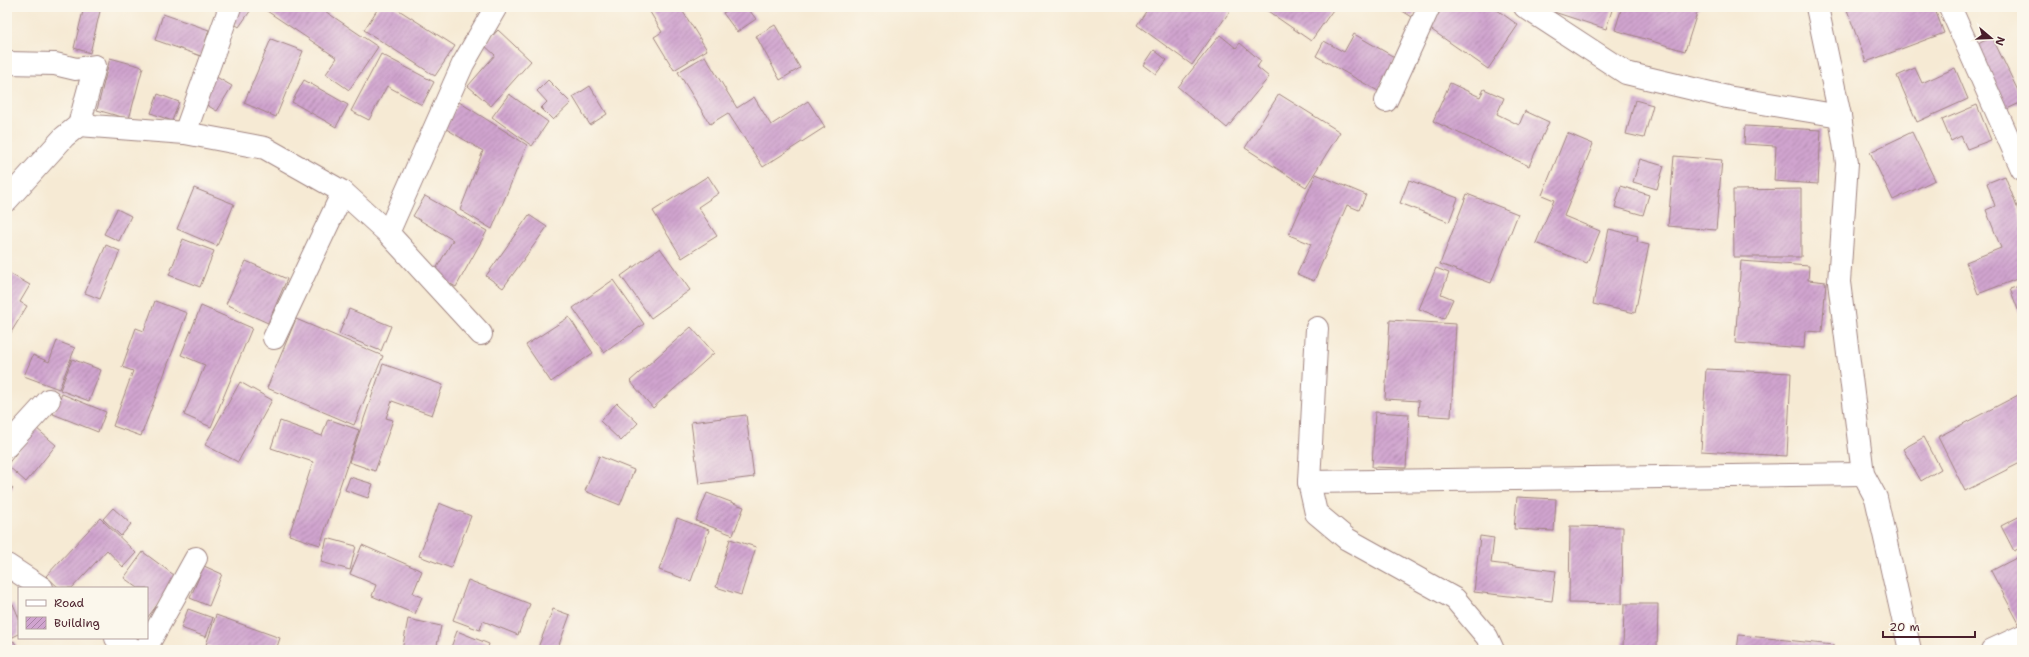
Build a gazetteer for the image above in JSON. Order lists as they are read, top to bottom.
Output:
{
  "legend": ["Road", "Building"],
  "scale_bar": "20 m",
  "north": "right"
}
